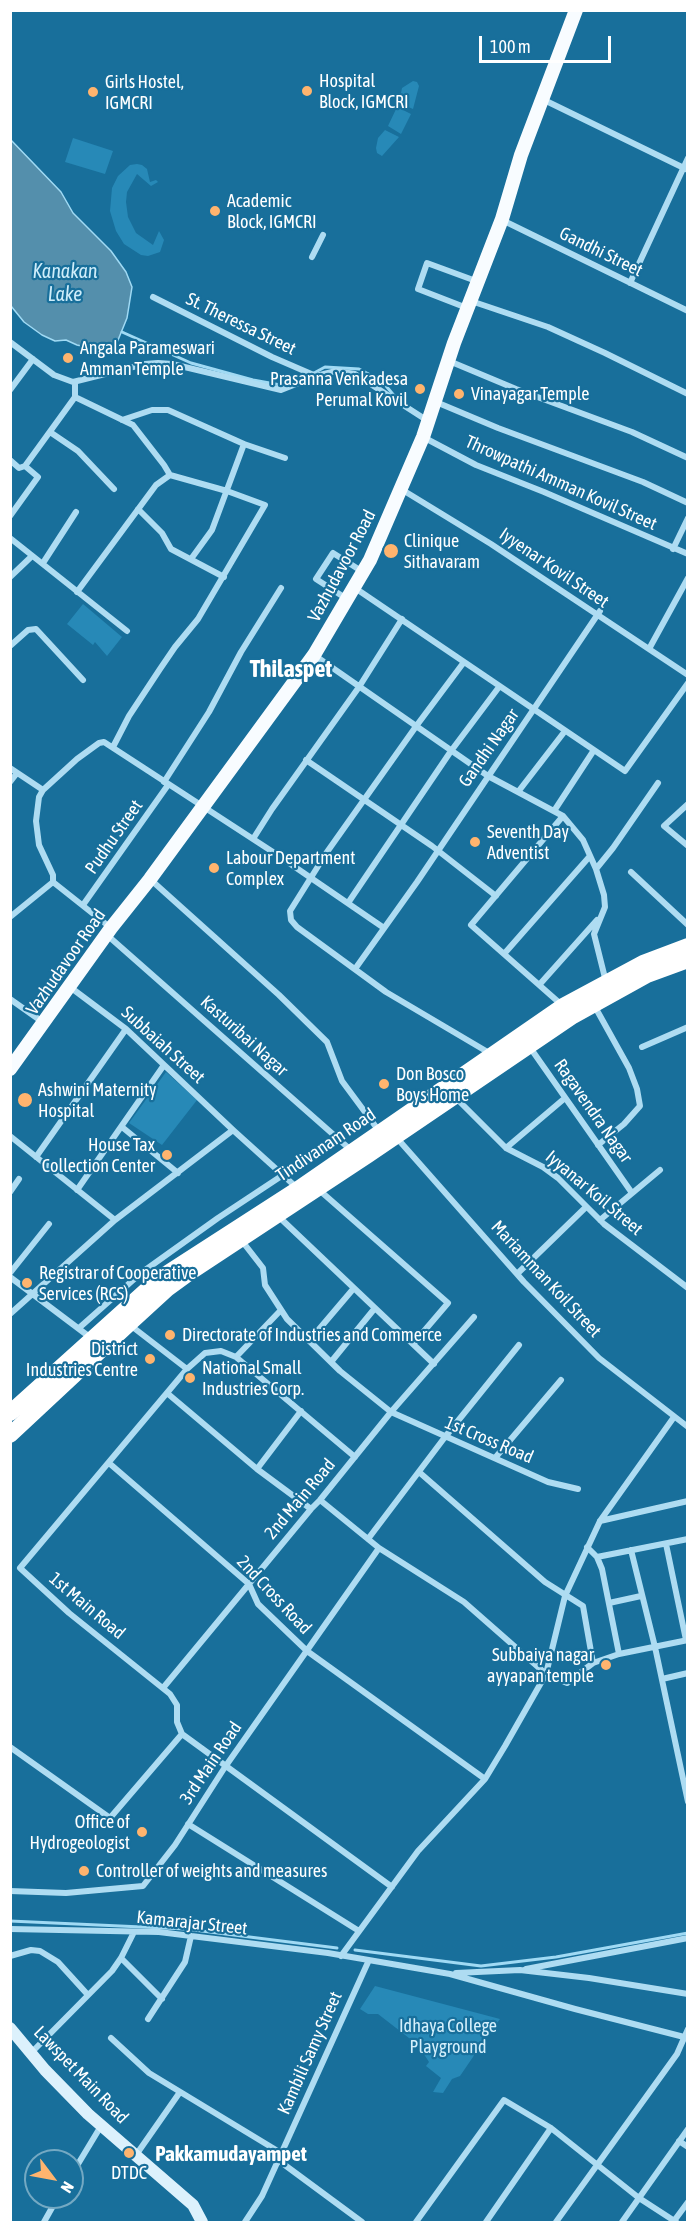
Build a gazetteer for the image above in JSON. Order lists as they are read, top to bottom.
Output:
{
  "streets": {
    "highway": ["Tindivanam Road"],
    "main road": ["Vazhudavoor Road"],
    "street": [
      "Gandhi Street",
      "St. Theressa Street",
      "Throwpathi Amman Kovil Street",
      "Iyyenar Kovil Street",
      "Gandhi Nagar",
      "Pudhu Street",
      "Kasturibai Nagar",
      "Subbaiah Street",
      "Ragavendra Nagar",
      "Iyyanar Koil Street",
      "Mariamman Koil Street",
      "1st Cross Road",
      "2nd Main Road",
      "2nd Cross Road",
      "1st Main Road",
      "3rd Main Road",
      "Kamarajar Street",
      "Kambili Samy Street",
      "Lawspet Main Road"
    ]
  },
  "crossings": [
    ["Gandhi Street", "Vazhudavoor Road"],
    ["Throwpathi Amman Kovil Street", "Vazhudavoor Road"],
    ["Vazhudavoor Road", "Iyyenar Kovil Street"],
    ["Vazhudavoor Road", "Gandhi Nagar"],
    ["Vazhudavoor Road", "Kasturibai Nagar"],
    ["Vazhudavoor Road", "Subbaiah Street"],
    ["Vazhudavoor Road", "Mariamman Koil Street"],
    ["Pudhu Street", "Kasturibai Nagar"],
    ["Kasturibai Nagar", "Tindivanam Road"],
    ["Tindivanam Road", "Mariamman Koil Street"],
    ["1st Cross Road", "2nd Main Road"],
    ["2nd Main Road", "2nd Cross Road"],
    ["2nd Main Road", "1st Main Road"],
    ["2nd Cross Road", "1st Main Road"],
    ["2nd Cross Road", "3rd Main Road"],
    ["Kamarajar Street", "Kambili Samy Street"]
  ],
  "districts": ["Thilaspet", "Pakkamudayampet"],
  "water": ["Kanakan Lake"],
  "parks": ["Idhaya College Playground"],
  "places": [
    "Hospital Block, IGMCRI",
    "Girls Hostel, IGMCRI",
    "Academic Block, IGMCRI",
    "Angala Parameswari Amman Temple",
    "Prasanna Venkadesa Perumal Kovil",
    "Vinayagar Temple",
    "Clinique Sithavaram",
    "Seventh Day Adventist",
    "Labour Department Complex",
    "Don Bosco Boys Home",
    "Ashwini Maternity Hospital",
    "House Tax Collection Center",
    "Registrar of Cooperative Services (RCS)",
    "Directorate of Industries and Commerce",
    "District Industries Centre",
    "National Small Industries Corp.",
    "Subbaiya nagar ayyapan temple",
    "Office of Hydrogeologist",
    "Controller of weights and measures",
    "DTDC"
  ],
  "scale_bar": "100 m",
  "north": "bottom right"
}
